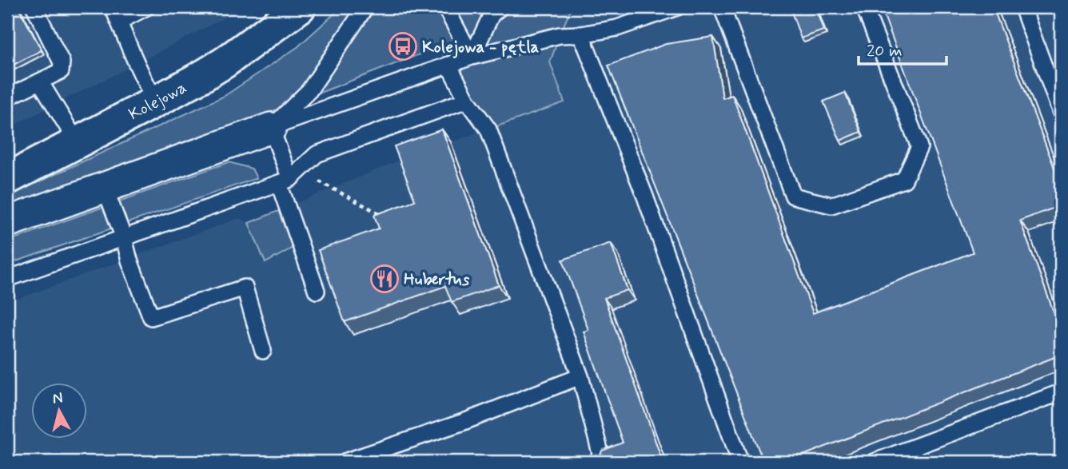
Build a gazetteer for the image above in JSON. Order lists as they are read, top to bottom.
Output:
{
  "streets": {
    "street": ["Kolejowa"]
  },
  "places": {
    "bus stop": ["Kolejowa - pętla"],
    "restaurant": ["Hubertus"]
  },
  "scale_bar": "20 m",
  "north": "top"
}
